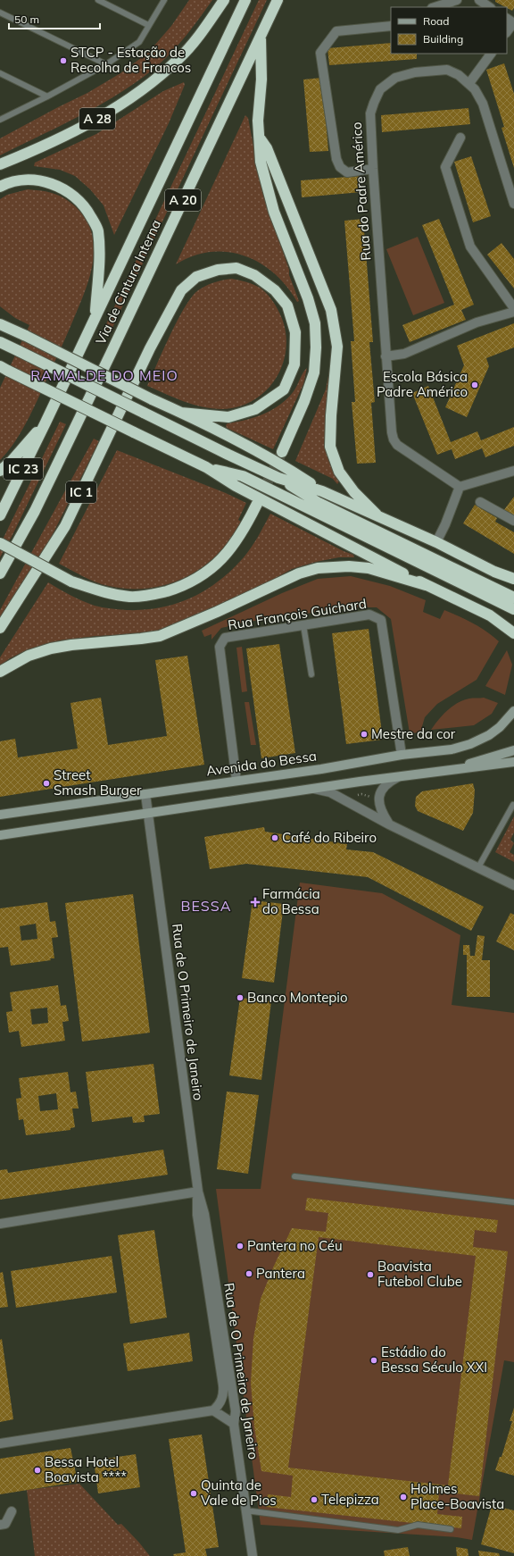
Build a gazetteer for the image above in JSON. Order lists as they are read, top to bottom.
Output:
{
  "streets": {
    "highway": [
      "A 28",
      "A 20",
      "Via de Cintura Interna",
      "IC 23",
      "IC 1"
    ],
    "main road": ["Avenida do Bessa"],
    "street": ["Rua do Padre Américo", "Rua François Guichard", "Rua de O Primeiro de Janeiro"]
  },
  "crossings": [
    ["Rua François Guichard", "Avenida do Bessa"],
    ["Avenida do Bessa", "Rua de O Primeiro de Janeiro"]
  ],
  "districts": ["RAMALDE DO MEIO", "BESSA"],
  "places": {
    "other": [
      "STCP - Estação de Recolha de Francos",
      "Escola Básica Padre Américo",
      "Mestre da cor",
      "Street Smash Burger",
      "Café do Ribeiro",
      "Banco Montepio",
      "Pantera no Céu",
      "Pantera",
      "Boavista Futebol Clube",
      "Estádio do Bessa Século XXI",
      "Bessa Hotel Boavista ****",
      "Quinta de Vale de Pios",
      "Holmes Place-Boavista",
      "Telepizza"
    ],
    "health": ["Farmácia do Bessa"]
  },
  "legend": ["Road", "Building"],
  "scale_bar": "50 m"
}
